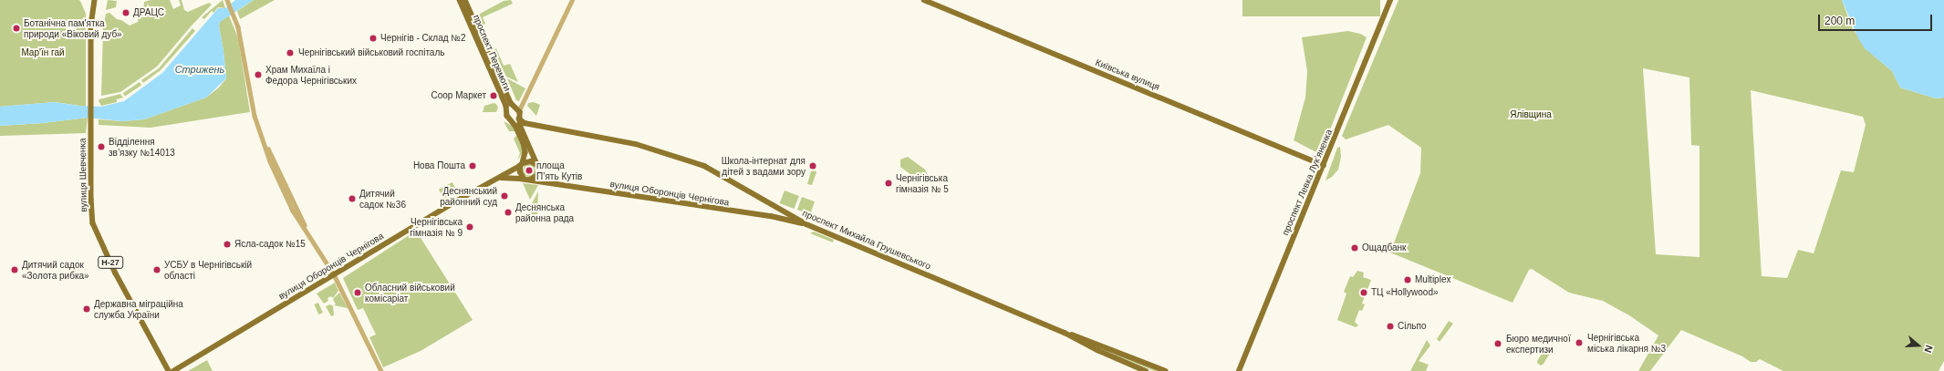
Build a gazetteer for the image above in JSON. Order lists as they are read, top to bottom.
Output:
{
  "streets": {
    "main road": [
      "проспект Перемоги",
      "Київська вулиця",
      "вулиця Шевченка",
      "проспект Левка Лукʼяненка",
      "вулиця Оборонців Чернігова",
      "проспект Михайла Грушевського",
      "Н-27"
    ]
  },
  "crossings": [
    ["проспект Перемоги", "проспект Михайла Грушевського"],
    ["Київська вулиця", "проспект Левка Лукʼяненка"],
    ["вулиця Оборонців Чернігова", "проспект Михайла Грушевського"]
  ],
  "water": ["Стрижень"],
  "parks": ["Мар'їн гай", "Ялівщина"],
  "places": [
    "ДРАЦС",
    "Ботанічна пам'ятка природи «Віковий дуб»",
    "Чернігів - Склад №2",
    "Чернігівський військовий госпіталь",
    "Храм Михаїла і Федора Чернігівських",
    "Coop Маркет",
    "Відділення зв’язку №14013",
    "Нова Пошта",
    "Школа-інтернат для дітей з вадами зору",
    "площа Пʼять Кутів",
    "Чернігівська гімназія № 5",
    "Деснянський районний суд",
    "Дитячий садок №36",
    "Деснянська районна рада",
    "Чернігівська гімназія № 9",
    "Ясла-садок №15",
    "Ощадбанк",
    "Дитячий садок «Золота рибка»",
    "УСБУ в Чернігівській області",
    "Multiplex",
    "Обласний військовий комісаріат",
    "ТЦ «Hollywood»",
    "Державна міграційна служба України",
    "Сільпо",
    "Чернігівська міська лікарня №3",
    "Бюро медичної експертизи"
  ],
  "scale_bar": "200 m",
  "north": "right"
}
